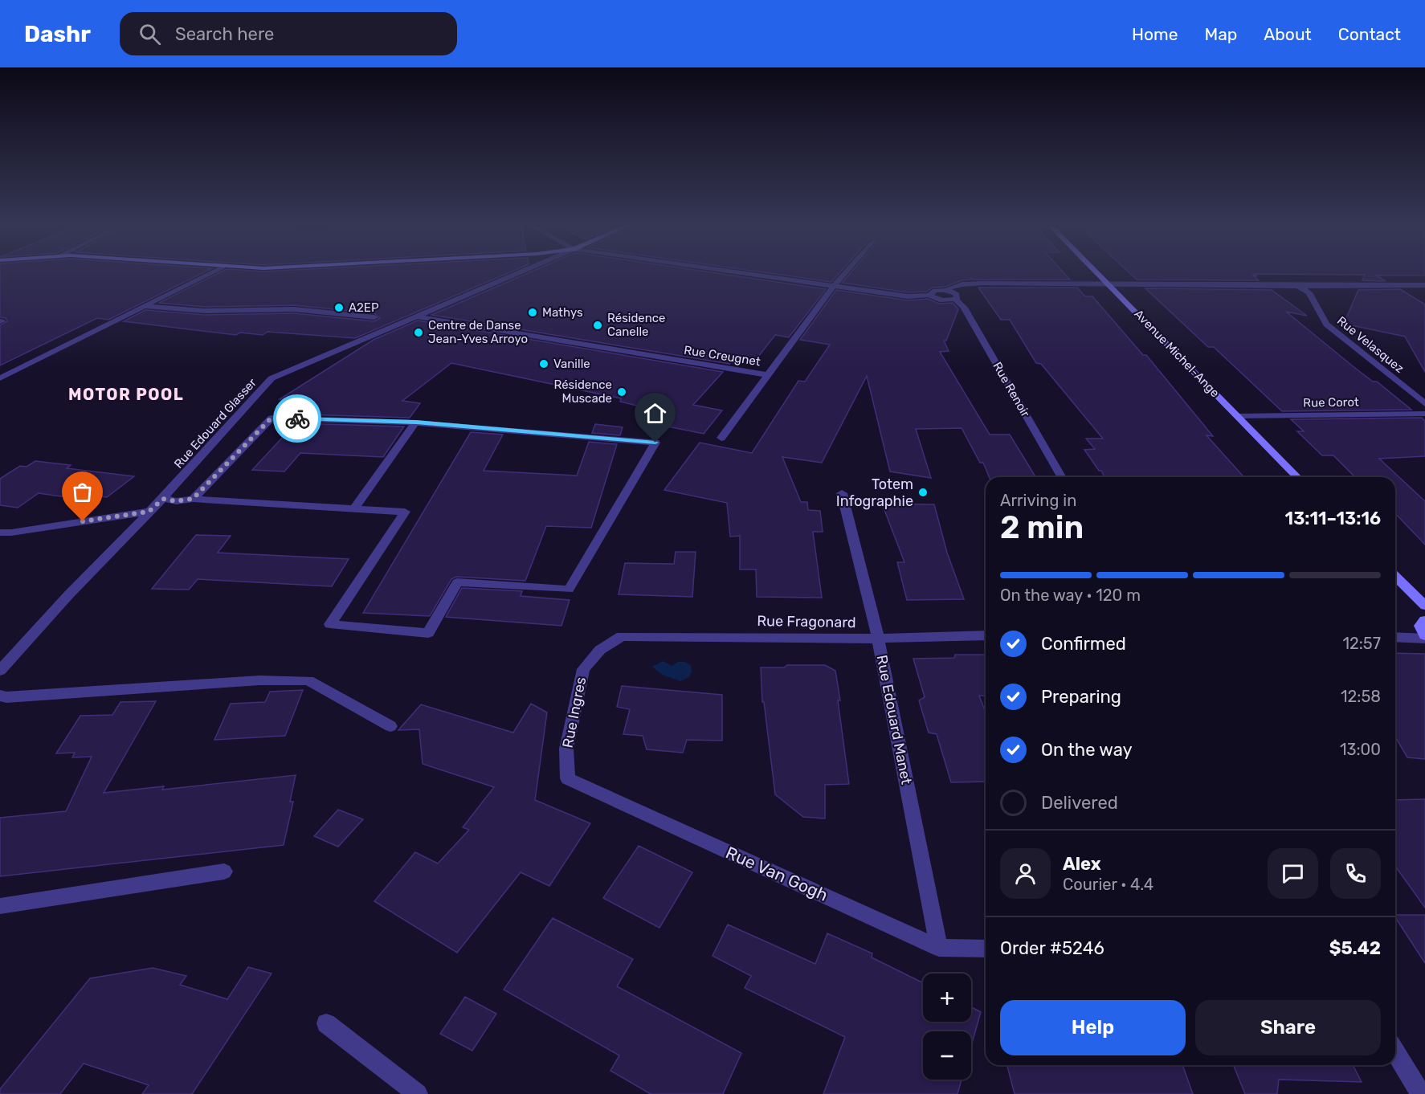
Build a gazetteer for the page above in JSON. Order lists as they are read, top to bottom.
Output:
{
  "streets": {
    "main road": ["Avenue Michel-Ange"],
    "street": [
      "Rue Velasquez",
      "Rue Creugnet",
      "Rue Renoir",
      "Rue Corot",
      "Rue Edouard Glasser",
      "Rue Fragonard",
      "Rue Ingres",
      "Rue Edouard Manet",
      "Rue Van Gogh"
    ]
  },
  "crossings": [
    ["Avenue Michel-Ange", "Rue Corot"],
    ["Rue Creugnet", "Rue Edouard Glasser"],
    ["Rue Fragonard", "Rue Ingres"],
    ["Rue Fragonard", "Rue Edouard Manet"],
    ["Rue Ingres", "Rue Van Gogh"],
    ["Rue Edouard Manet", "Rue Van Gogh"]
  ],
  "districts": ["MOTOR POOL"],
  "places": [
    "A2EP",
    "Mathys",
    "Résidence Canelle",
    "Centre de Danse Jean-Yves Arroyo",
    "Vanille",
    "Résidence Muscade",
    "Totem Infographie"
  ],
  "page": {
    "header": "Dashr",
    "search": "Search here",
    "nav": [
      "Home",
      "Map",
      "About",
      "Contact"
    ],
    "heading": ["2 min", "Arriving in", "13:11–13:16"],
    "panel": [
      "Alex",
      "Courier · 4.4",
      "Order #5246",
      "$5.42"
    ],
    "bar": "On the way · 120 m",
    "list": [
      ["Confirmed", "12:57"],
      ["Preparing", "12:58"],
      ["On the way", "13:00"],
      "Delivered"
    ],
    "map_buttons": ["+", "−"],
    "buttons": ["Help", "Share"]
  }
}
